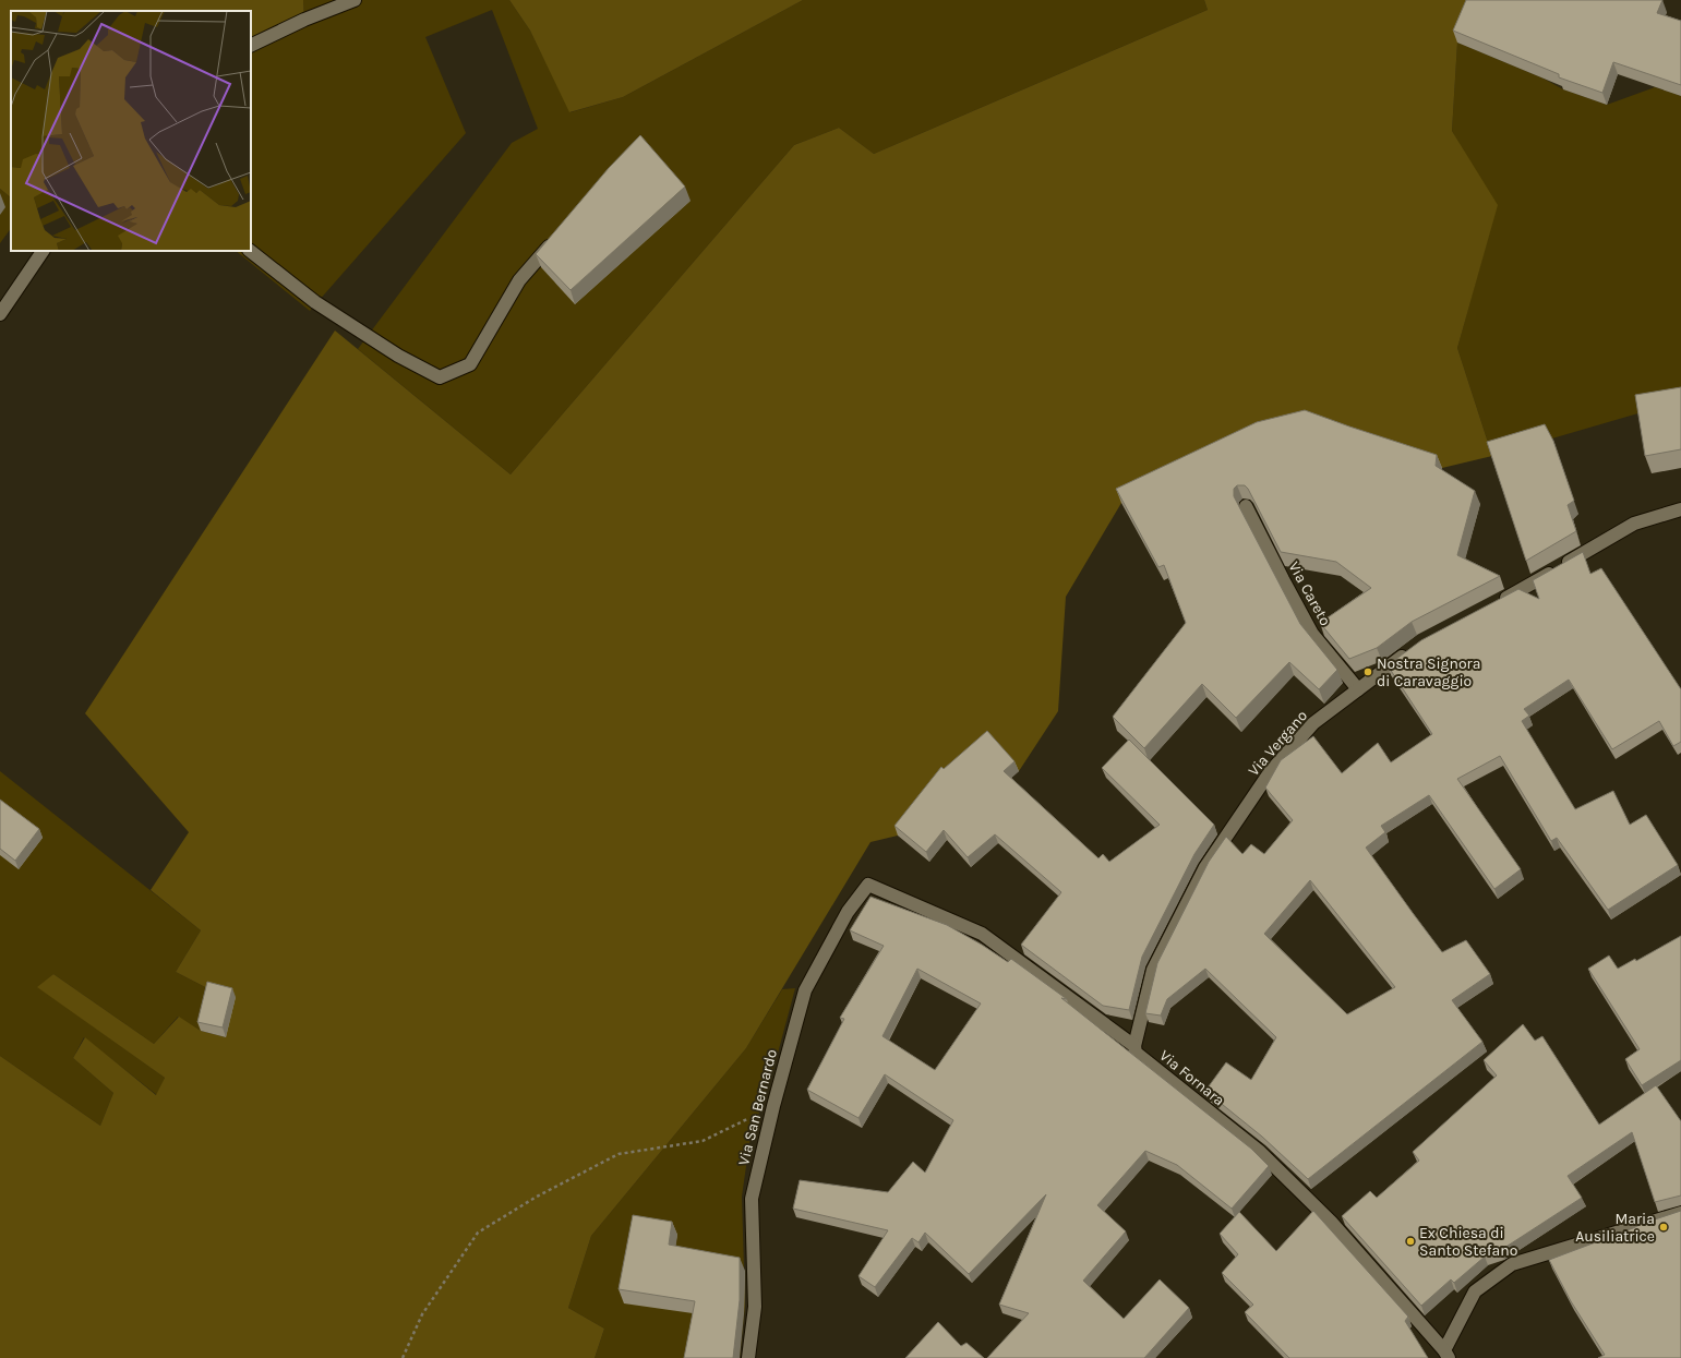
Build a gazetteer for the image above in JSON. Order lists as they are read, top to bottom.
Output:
{
  "streets": {
    "street": [
      "Via Careto",
      "Via Vergano",
      "Via Fornara",
      "Via San Bernardo"
    ]
  },
  "crossings": [
    ["Via Careto", "Via Vergano"],
    ["Via Vergano", "Via Fornara"],
    ["Via Fornara", "Via San Bernardo"]
  ],
  "places": ["Nostra Signora di Caravaggio", "Maria Ausiliatrice", "Ex Chiesa di Santo Stefano"]
}
